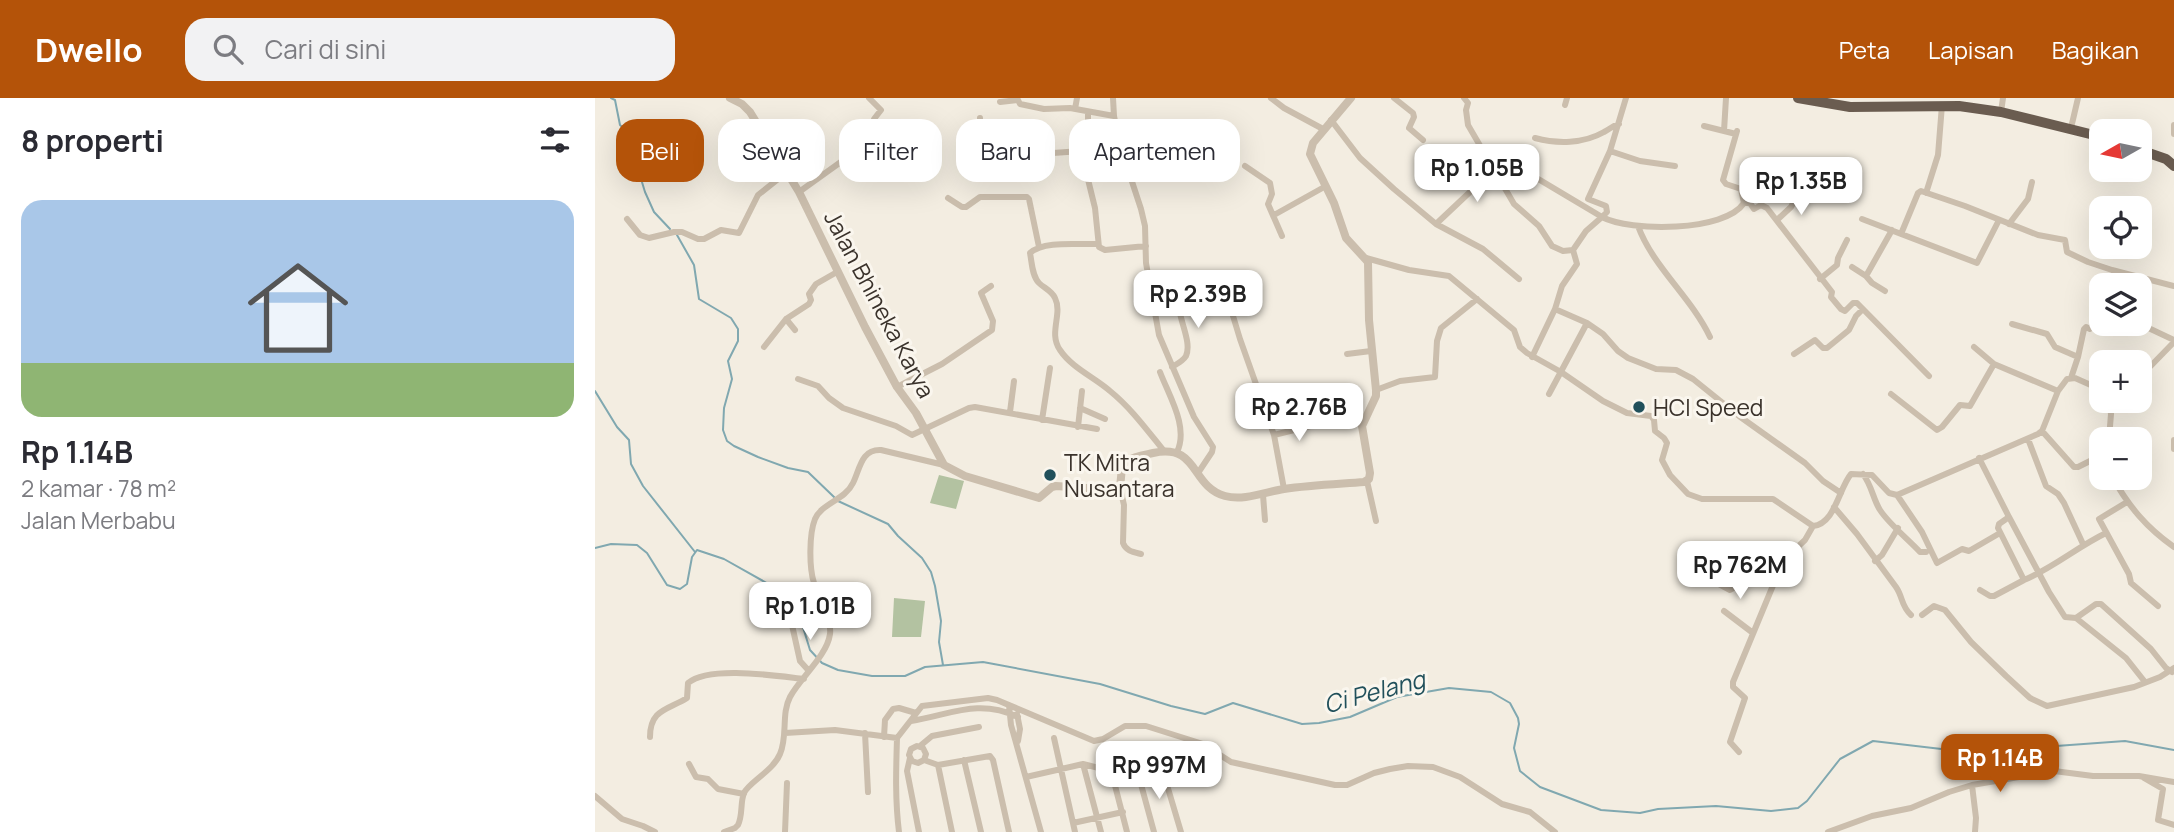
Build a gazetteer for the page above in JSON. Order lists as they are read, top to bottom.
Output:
{
  "streets": {
    "street": ["Jalan Bhineka Karya"]
  },
  "water": ["Ci Pelang"],
  "places": ["HCI Speed", "TK Mitra Nusantara"],
  "north": "left",
  "page": {
    "header": "Dwello",
    "search": "Cari di sini",
    "nav": ["Peta", "Lapisan", "Bagikan"],
    "heading": "8 properti",
    "map_buttons": ["+", "−"],
    "chip": [
      "Beli",
      "Sewa",
      "Filter",
      "Baru",
      "Apartemen"
    ],
    "price": [
      "Rp 1.05B",
      "Rp 1.35B",
      "Rp 2.39B",
      "Rp 2.76B",
      "Rp 762M",
      "Rp 1.01B",
      "Rp 1.14B",
      "Rp 997M"
    ],
    "list": [
      {
        "name": "Rp 1.14B",
        "note": "2 kamar · 78 m² · Jalan Merbabu"
      }
    ]
  }
}
